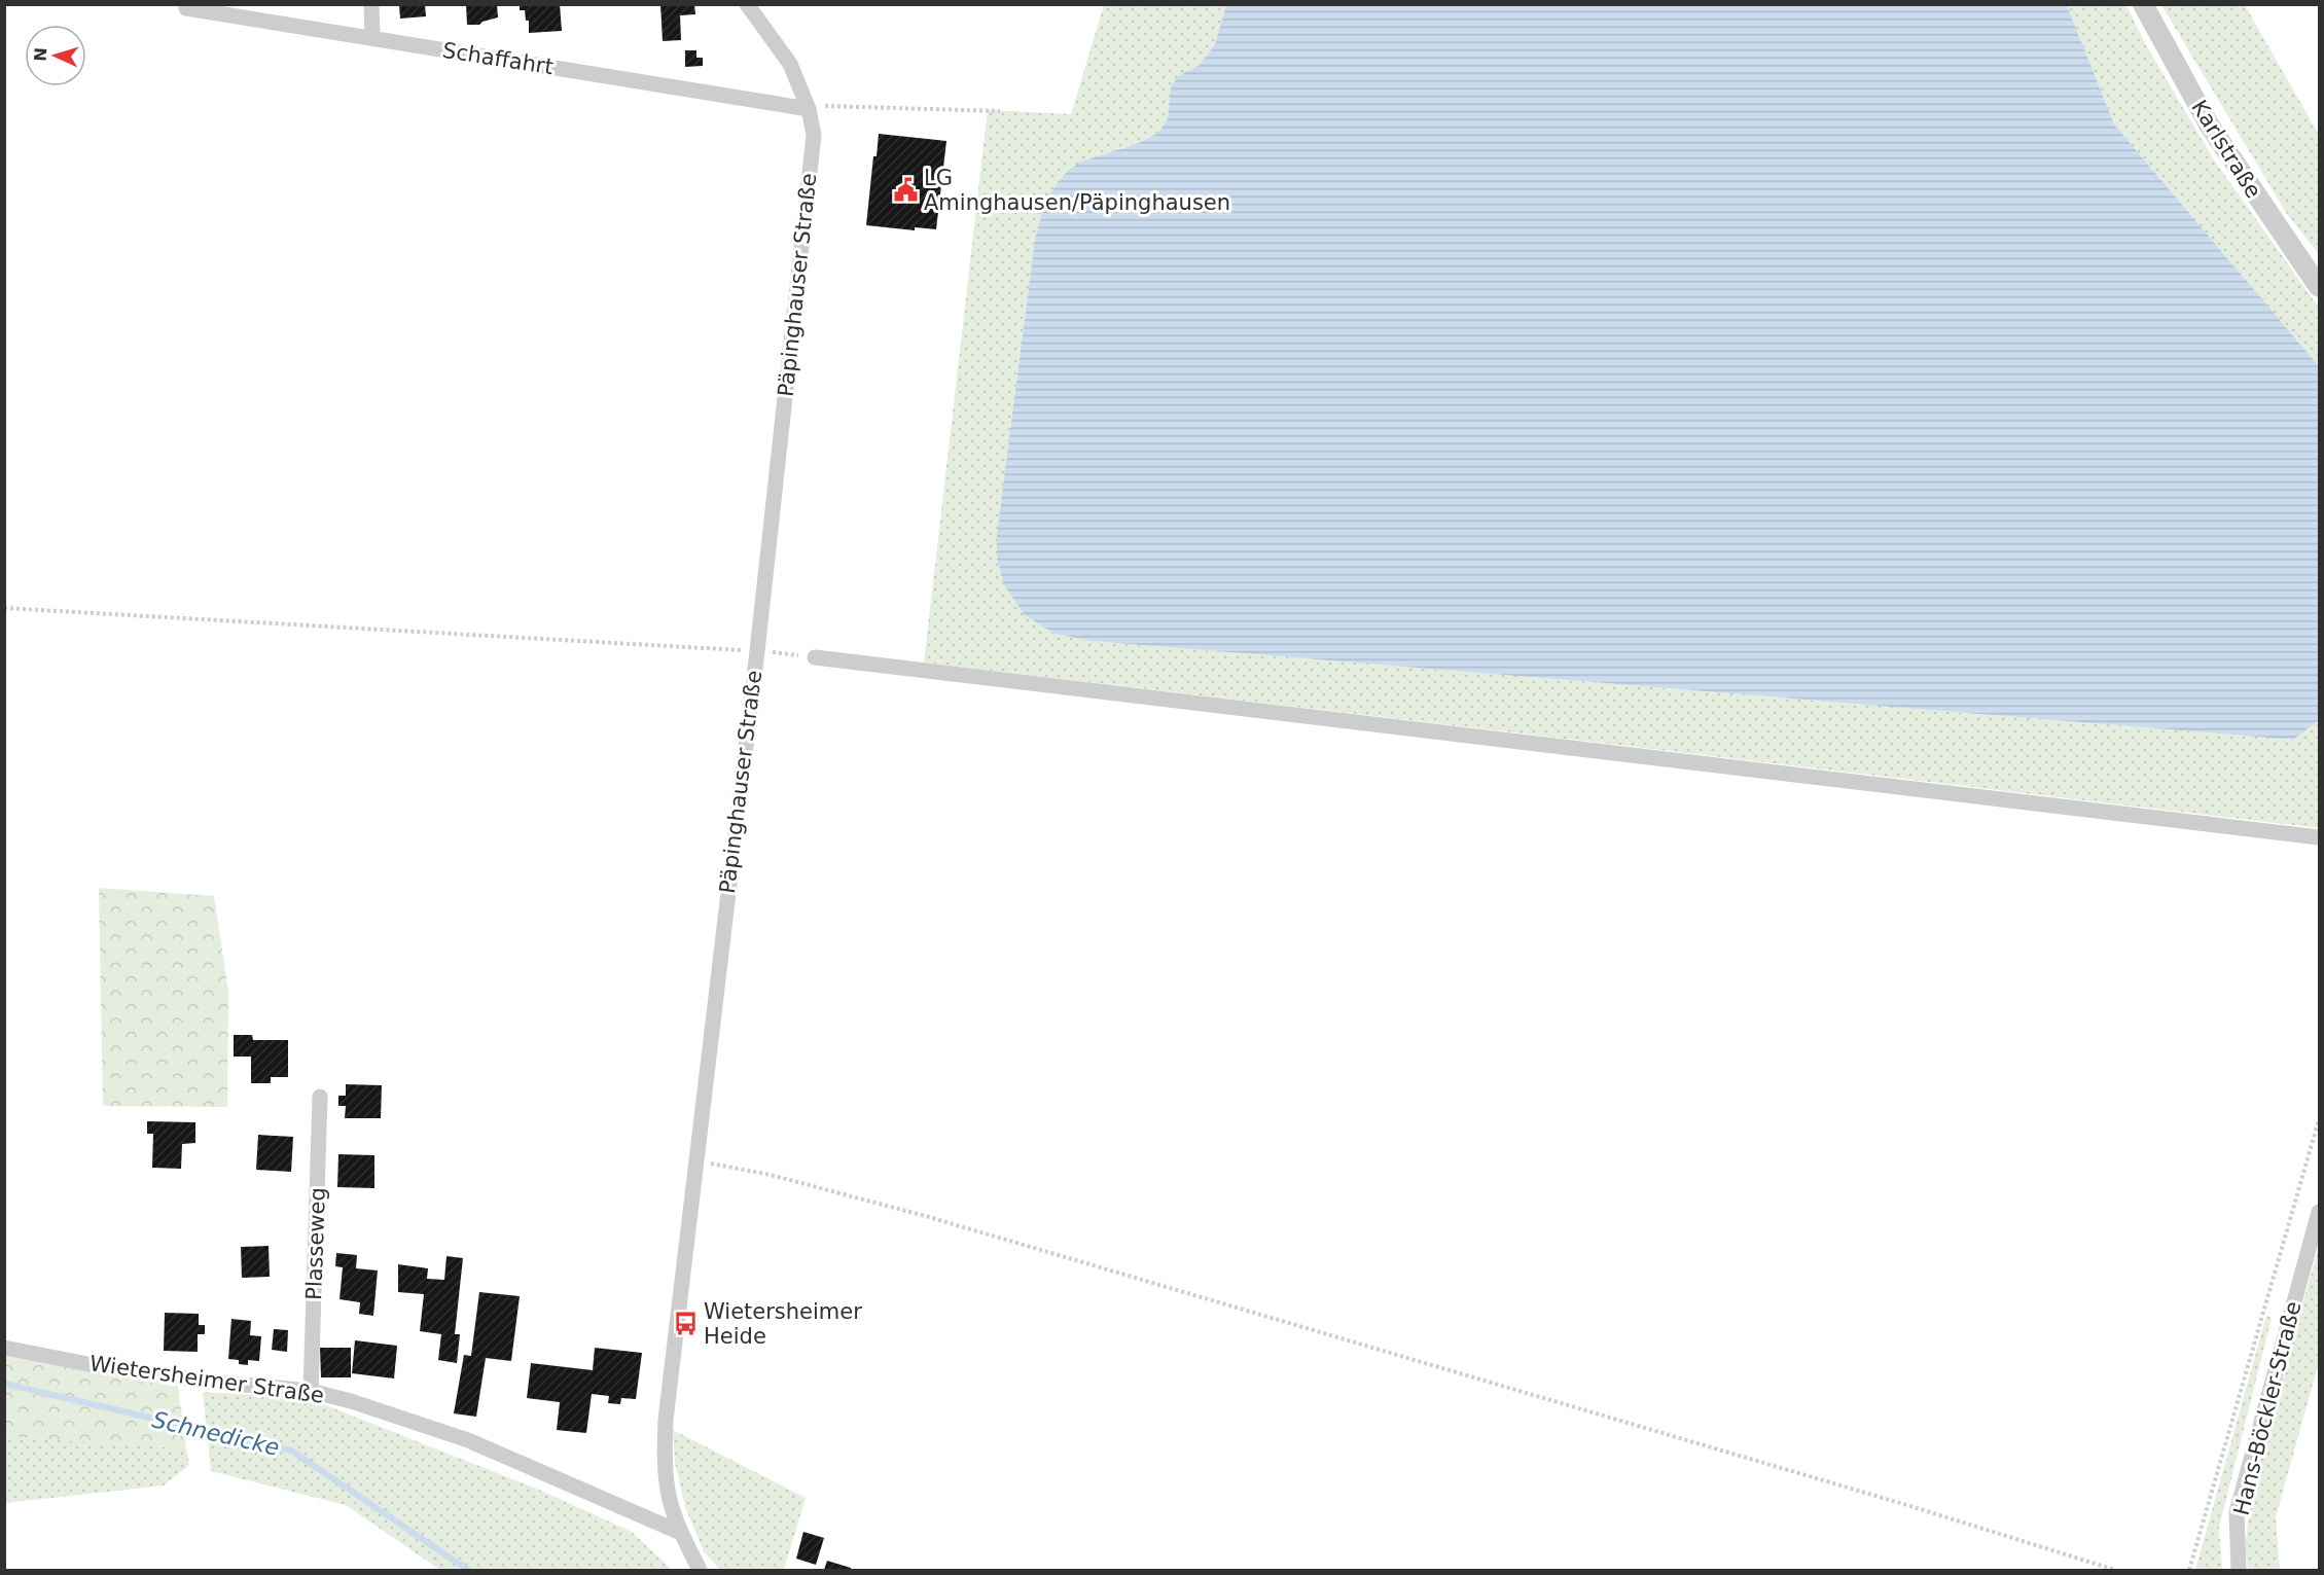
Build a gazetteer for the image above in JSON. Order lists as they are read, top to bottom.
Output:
{
  "streets": {
    "street": [
      "Schaffahrt",
      "Karlstraße",
      "Päpinghauser Straße",
      "Plasseweg",
      "Wietersheimer Straße",
      "Hans-Böckler-Straße"
    ]
  },
  "crossings": [
    ["Schaffahrt", "Päpinghauser Straße"],
    ["Päpinghauser Straße", "Wietersheimer Straße"],
    ["Plasseweg", "Wietersheimer Straße"]
  ],
  "water": ["Schnedicke"],
  "places": {
    "public building": ["LG Aminghausen/Päpinghausen"],
    "bus stop": ["Wietersheimer Heide"]
  },
  "north": "left"
}
